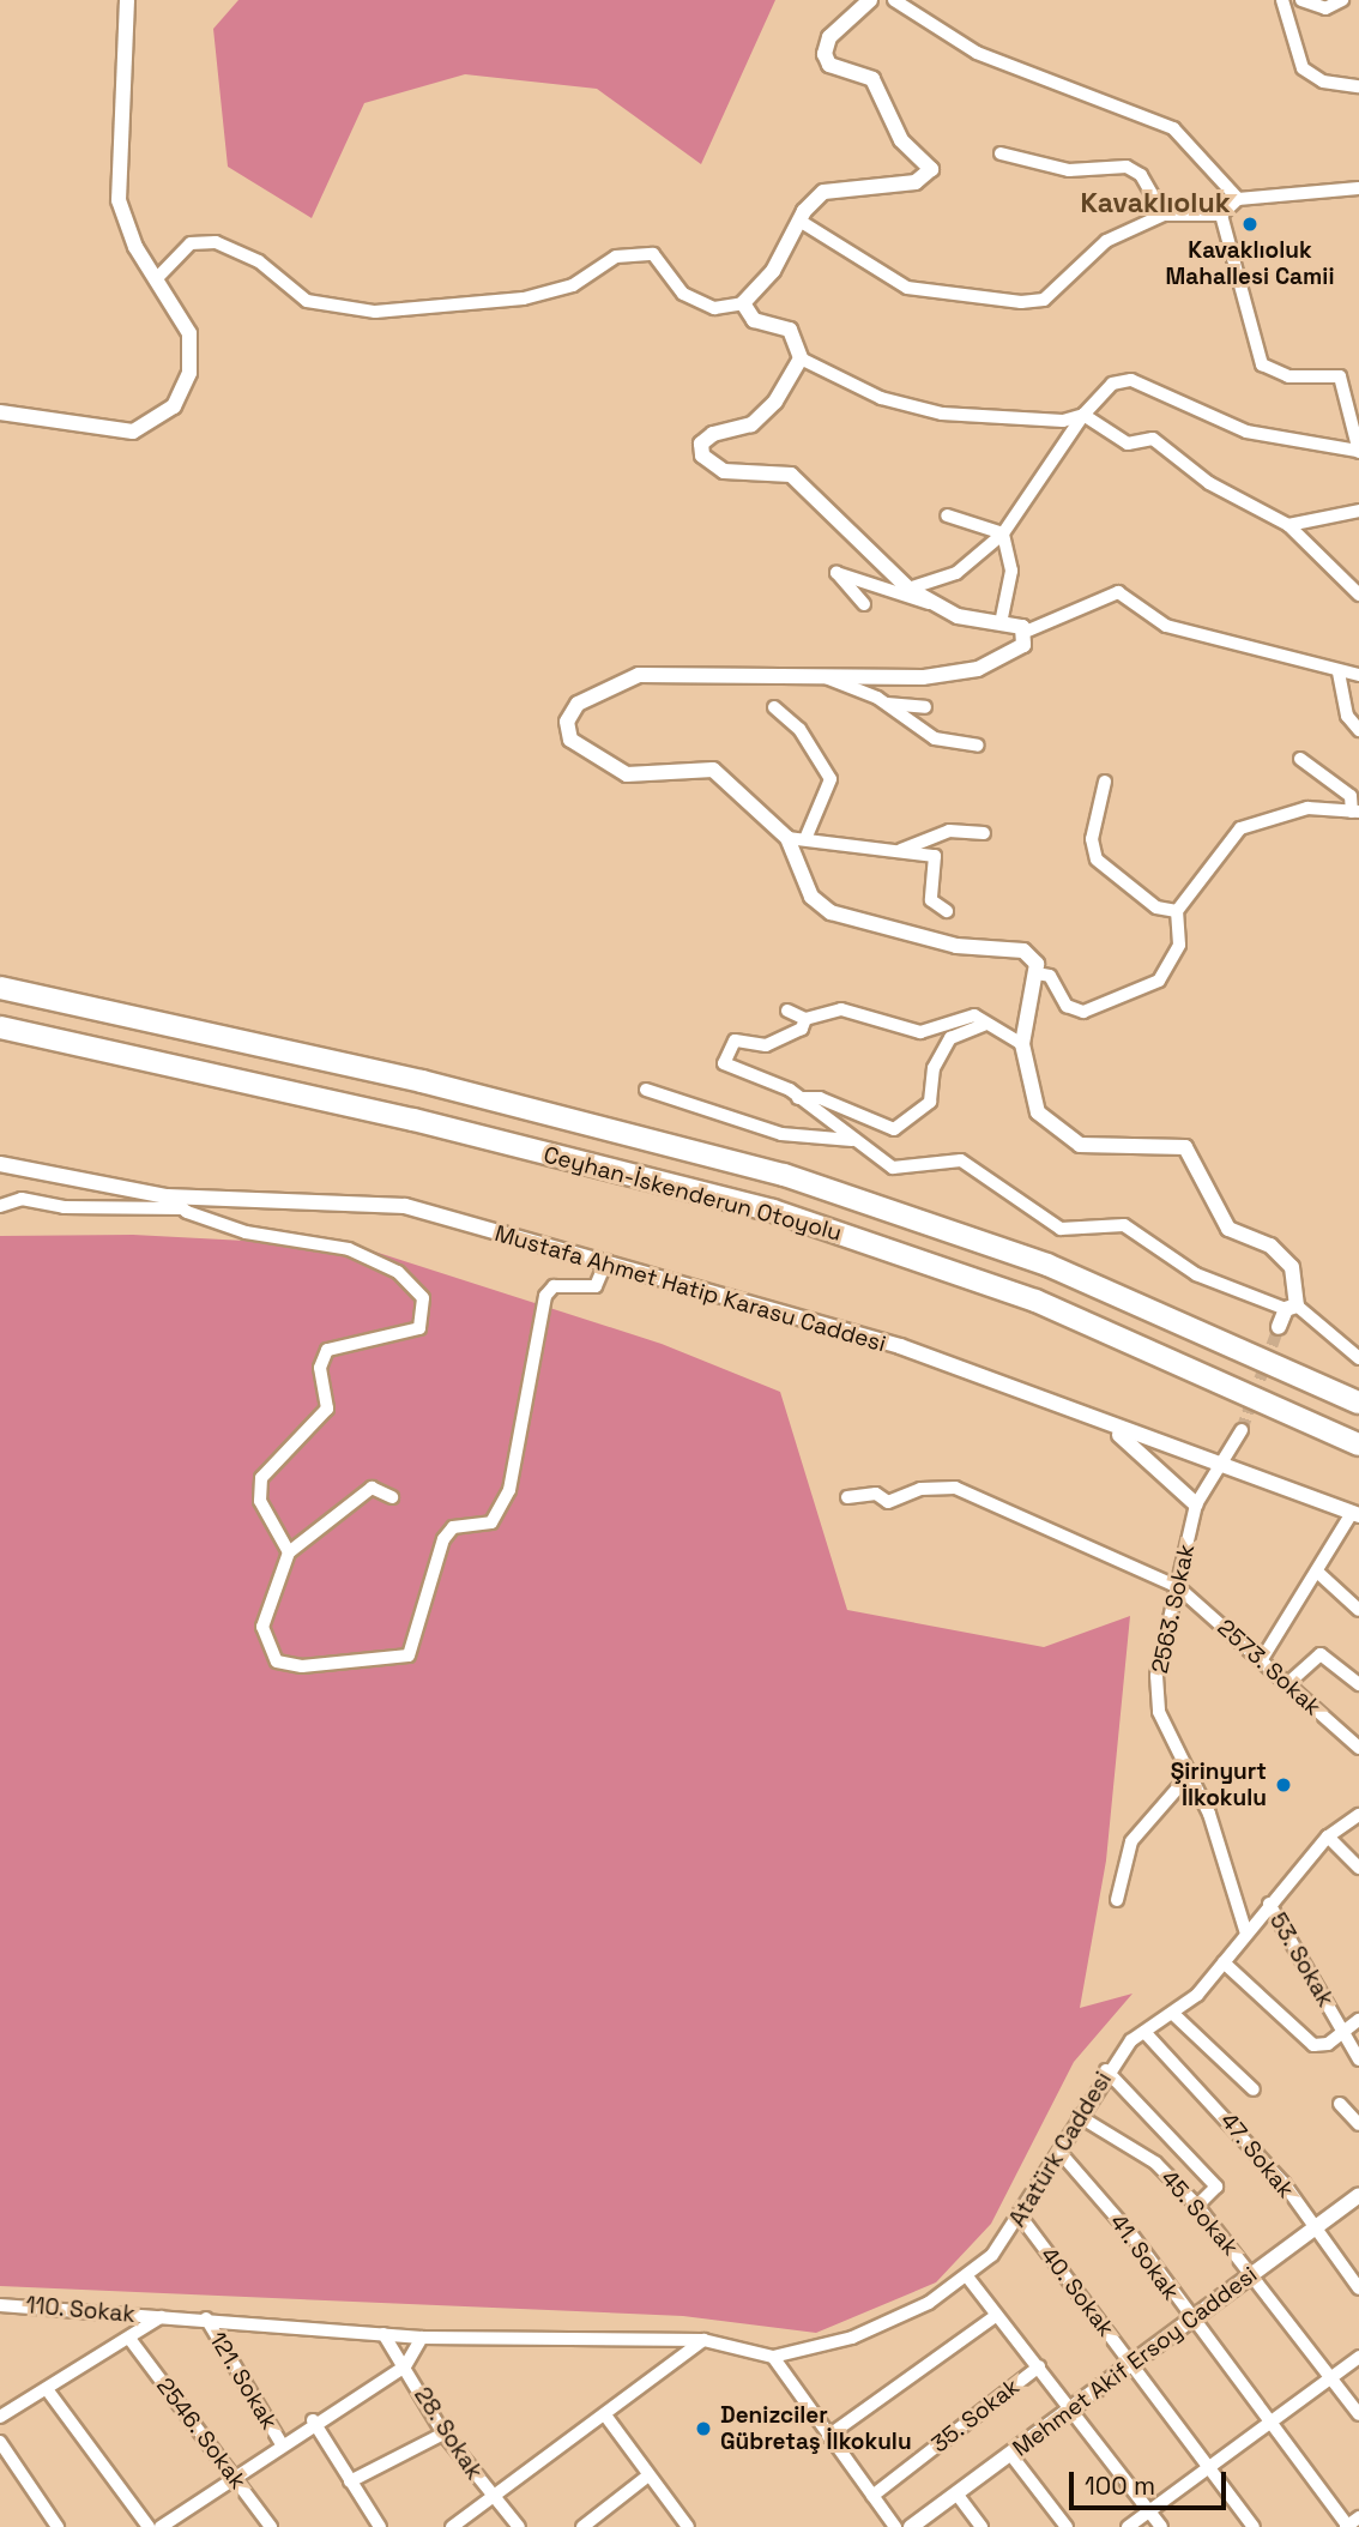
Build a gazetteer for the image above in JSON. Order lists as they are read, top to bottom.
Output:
{
  "streets": {
    "highway": ["Ceyhan-İskenderun Otoyolu"],
    "street": [
      "Mustafa Ahmet Hatip Karasu Caddesi",
      "2563. Sokak",
      "2573. Sokak",
      "53. Sokak",
      "Atatürk Caddesi",
      "47. Sokak",
      "45. Sokak",
      "41. Sokak",
      "40. Sokak",
      "110. Sokak",
      "Mehmet Akif Ersoy Caddesi",
      "121. Sokak",
      "35. Sokak",
      "2546. Sokak",
      "28. Sokak"
    ]
  },
  "crossings": [
    ["Mustafa Ahmet Hatip Karasu Caddesi", "2563. Sokak"],
    ["2563. Sokak", "2573. Sokak"],
    ["2563. Sokak", "Atatürk Caddesi"],
    ["53. Sokak", "Atatürk Caddesi"],
    ["Atatürk Caddesi", "47. Sokak"],
    ["Atatürk Caddesi", "45. Sokak"],
    ["Atatürk Caddesi", "41. Sokak"],
    ["Atatürk Caddesi", "40. Sokak"],
    ["Atatürk Caddesi", "110. Sokak"],
    ["47. Sokak", "Mehmet Akif Ersoy Caddesi"],
    ["45. Sokak", "Mehmet Akif Ersoy Caddesi"],
    ["41. Sokak", "Mehmet Akif Ersoy Caddesi"],
    ["40. Sokak", "Mehmet Akif Ersoy Caddesi"],
    ["110. Sokak", "121. Sokak"],
    ["110. Sokak", "28. Sokak"]
  ],
  "districts": ["Kavaklıoluk"],
  "places": ["Kavaklıoluk Mahallesi Camii", "Şirinyurt İlkokulu", "Denizciler Gübretaş İlkokulu"],
  "scale_bar": "100 m"
}
